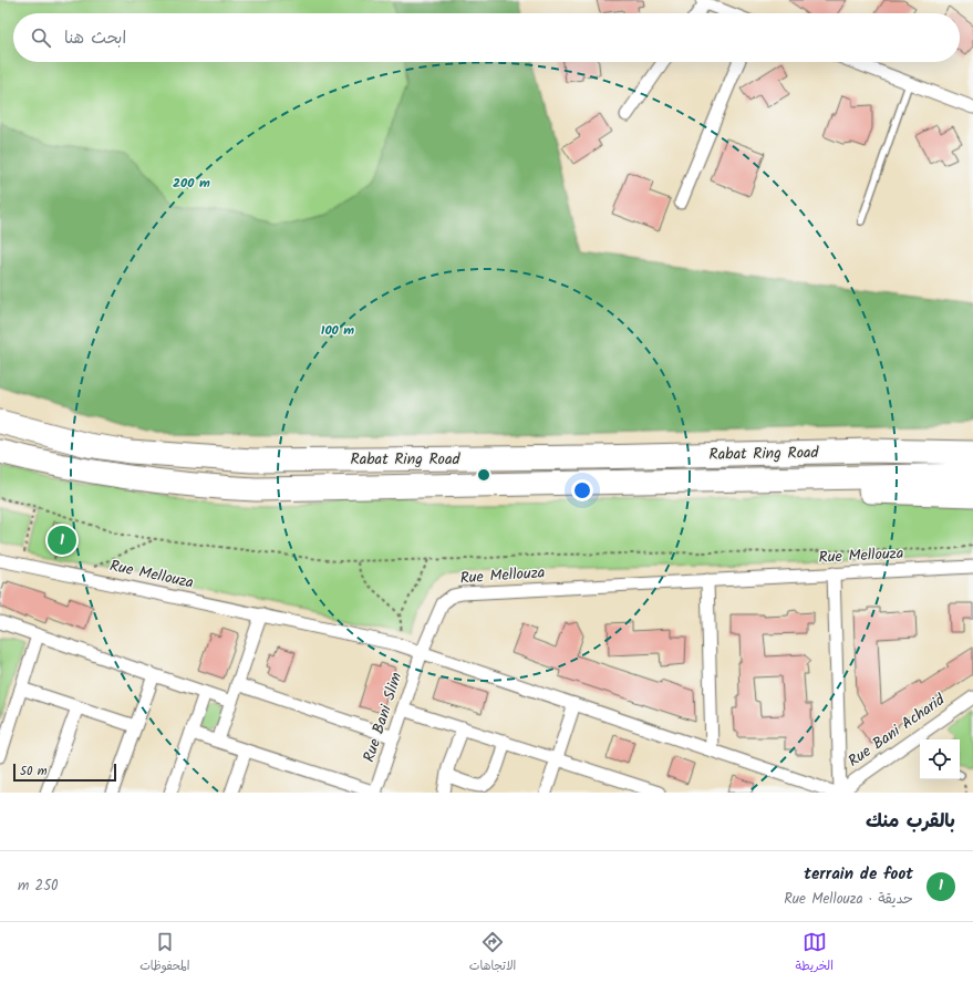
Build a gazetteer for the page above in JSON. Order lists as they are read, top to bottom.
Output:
{
  "streets": {
    "highway": ["Rabat Ring Road"],
    "street": ["Rue Mellouza", "Rue Bani Slim", "Rue Bani Acharid"]
  },
  "crossings": [
    ["Rue Mellouza", "Rue Bani Slim"]
  ],
  "scale_bar": "50 m",
  "page": {
    "search": "ابحث هنا",
    "pins": "1",
    "scale": "50 m",
    "heading": "بالقرب منك",
    "list": [
      {
        "mark": "1",
        "name": "terrain de foot",
        "note": "حديقة · Rue Mellouza",
        "value": "250 m"
      }
    ],
    "nav": ["الخريطة", "الاتجاهات", "المحفوظات"]
  },
  "rings": ["200 m", "100 m"]
}
